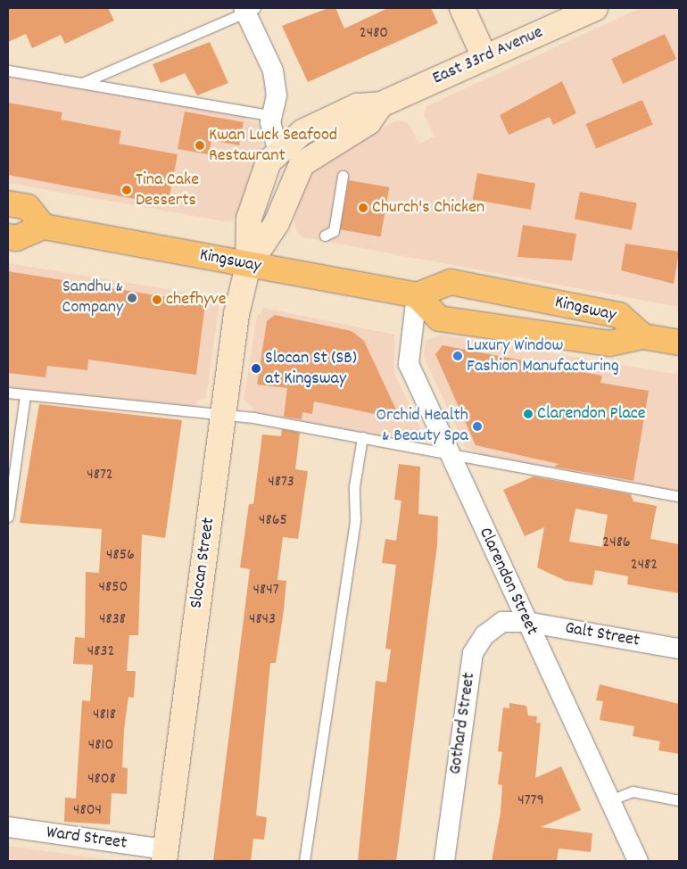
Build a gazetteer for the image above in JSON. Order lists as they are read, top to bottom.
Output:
{
  "streets": {
    "main road": ["Kingsway"],
    "street": [
      "East 33rd Avenue",
      "Slocan Street",
      "Clarendon Street",
      "Galt Street",
      "Gothard Street",
      "Ward Street"
    ]
  },
  "crossings": [
    ["East 33rd Avenue", "Slocan Street"],
    ["Kingsway", "Slocan Street"],
    ["Kingsway", "Clarendon Street"],
    ["Slocan Street", "Ward Street"],
    ["Clarendon Street", "Galt Street"],
    ["Clarendon Street", "Gothard Street"],
    ["Galt Street", "Gothard Street"]
  ],
  "places": [
    "Kwan Luck Seafood Restaurant",
    "Tina Cake Desserts",
    "Church's Chicken",
    "Sandhu & Company",
    "chefhyve",
    "Luxury Window Fashion Manufacturing",
    "Slocan St (SB) at Kingsway",
    "Clarendon Place",
    "Orchid Health & Beauty Spa"
  ],
  "house_numbers": [
    "2480",
    "4872",
    "4873",
    "4865",
    "2486",
    "4856",
    "2482",
    "4850",
    "4847",
    "4838",
    "4843",
    "4832",
    "4818",
    "4810",
    "4808",
    "4779",
    "4804"
  ]
}
